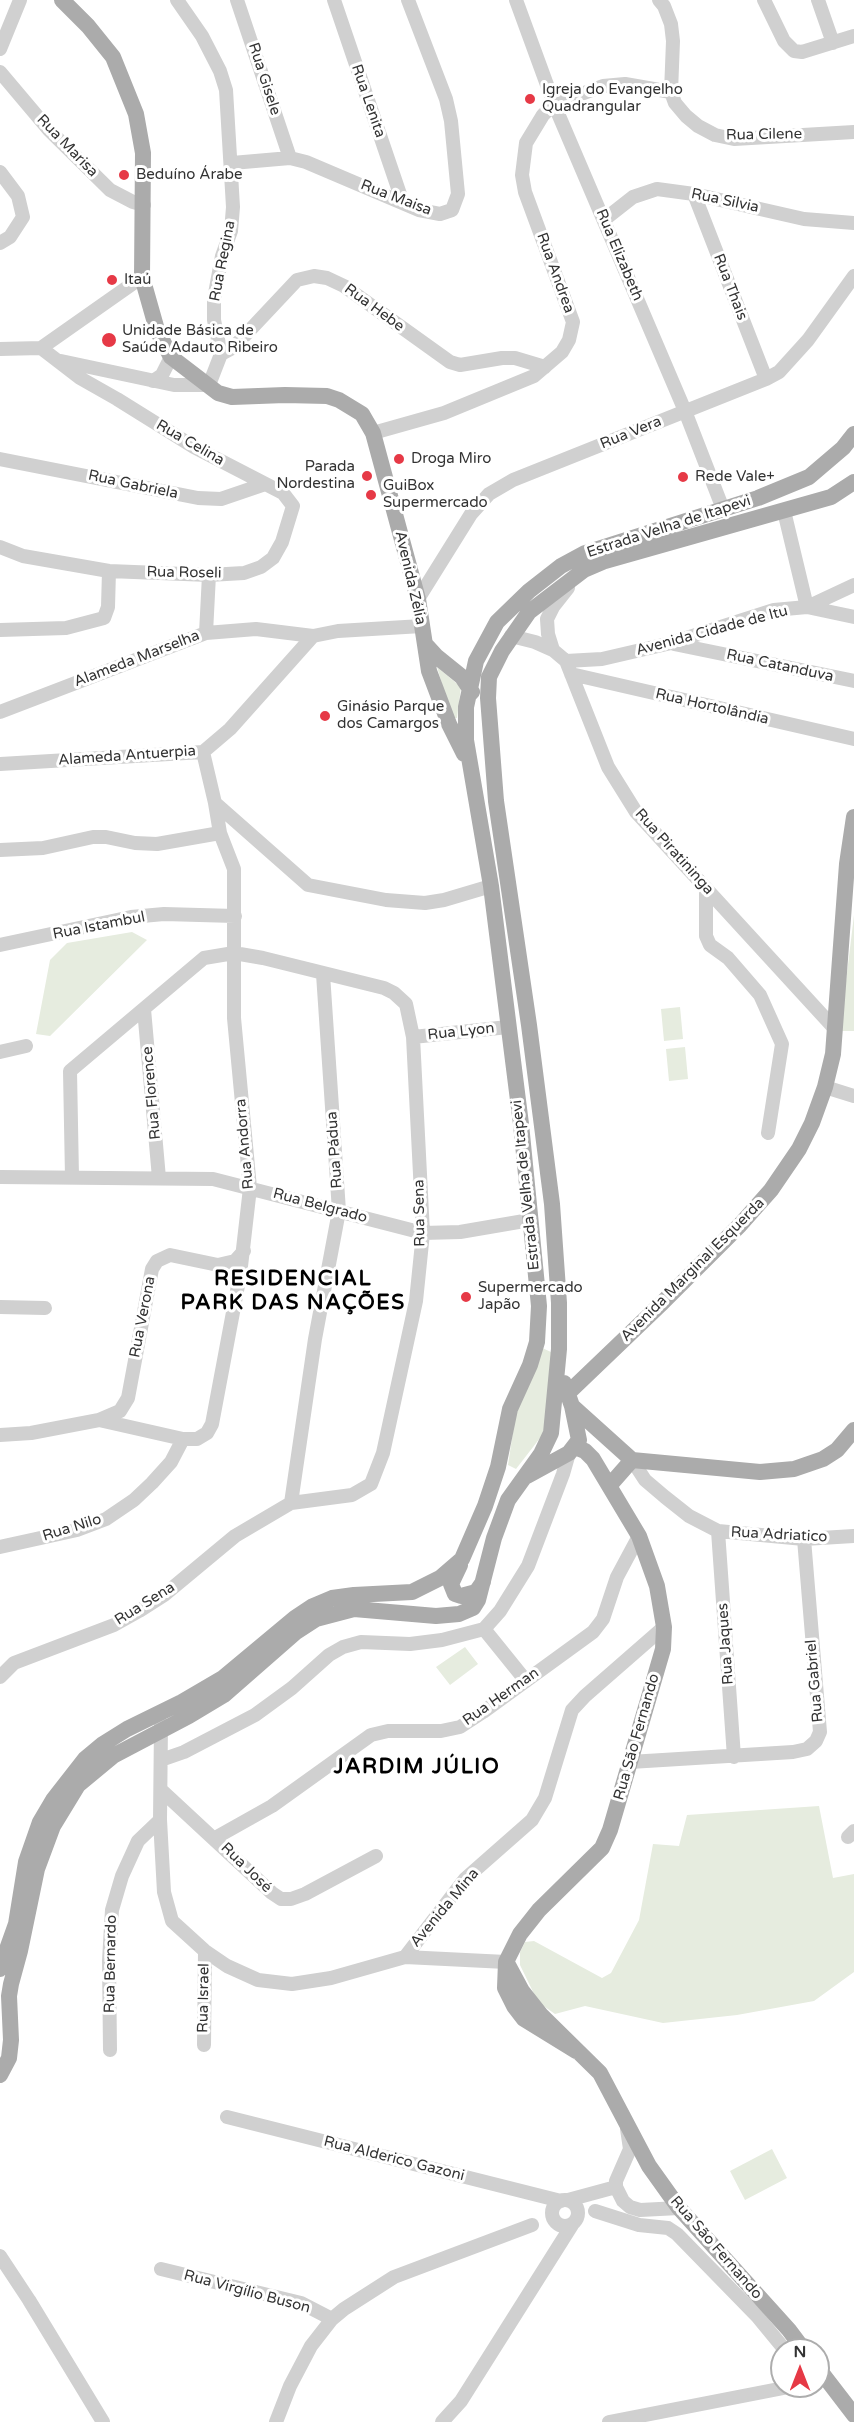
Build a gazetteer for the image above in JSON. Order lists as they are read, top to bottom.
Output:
{
  "streets": {
    "main road": [
      "Estrada Velha de Itapevi",
      "Avenida Zélia",
      "Avenida Marginal Esquerda",
      "Rua Adriatico",
      "Rua São Fernando"
    ],
    "street": [
      "Rua Gisele",
      "Rua Lenita",
      "Rua Cilene",
      "Rua Marisa",
      "Rua Maisa",
      "Rua Silvia",
      "Rua Elizabeth",
      "Rua Regina",
      "Rua Andrea",
      "Rua Thais",
      "Rua Hebe",
      "Rua Vera",
      "Rua Celina",
      "Rua Gabriela",
      "Rua Roseli",
      "Avenida Cidade de Itu",
      "Alameda Marselha",
      "Rua Catanduva",
      "Rua Hortolândia",
      "Alameda Antuerpia",
      "Rua Piratininga",
      "Rua Istambul",
      "Rua Lyon",
      "Rua Florence",
      "Rua Andorra",
      "Rua Pádua",
      "Rua Belgrado",
      "Rua Sena",
      "Rua Verona",
      "Rua Nilo",
      "Rua Jaques",
      "Rua Gabriel",
      "Rua Herman",
      "Rua José",
      "Avenida Mina",
      "Rua Bernardo",
      "Rua Israel",
      "Rua Alderico Gazoni",
      "Rua Virgílio Buson"
    ]
  },
  "crossings": [
    ["Rua Gisele", "Rua Maisa"],
    ["Rua Lenita", "Rua Maisa"],
    ["Rua Marisa", "Avenida Zélia"],
    ["Rua Maisa", "Rua Regina"],
    ["Rua Silvia", "Rua Elizabeth"],
    ["Rua Silvia", "Rua Thais"],
    ["Rua Elizabeth", "Rua Andrea"],
    ["Rua Elizabeth", "Rua Vera"],
    ["Rua Elizabeth", "Estrada Velha de Itapevi"],
    ["Rua Regina", "Rua Hebe"],
    ["Rua Andrea", "Rua Hebe"],
    ["Rua Andrea", "Avenida Zélia"],
    ["Rua Thais", "Rua Vera"],
    ["Rua Vera", "Avenida Zélia"],
    ["Rua Celina", "Rua Gabriela"],
    ["Rua Celina", "Rua Roseli"],
    ["Rua Gabriela", "Rua Roseli"],
    ["Estrada Velha de Itapevi", "Avenida Zélia"],
    ["Estrada Velha de Itapevi", "Rua Piratininga"],
    ["Estrada Velha de Itapevi", "Rua Lyon"],
    ["Estrada Velha de Itapevi", "Rua Belgrado"],
    ["Estrada Velha de Itapevi", "Avenida Mina"],
    ["Avenida Zélia", "Alameda Marselha"],
    ["Avenida Cidade de Itu", "Rua Catanduva"],
    ["Avenida Cidade de Itu", "Rua Piratininga"],
    ["Alameda Marselha", "Alameda Antuerpia"],
    ["Rua Hortolândia", "Rua Piratininga"],
    ["Alameda Antuerpia", "Rua Andorra"],
    ["Rua Piratininga", "Avenida Marginal Esquerda"],
    ["Rua Istambul", "Rua Andorra"],
    ["Rua Lyon", "Rua Sena"],
    ["Rua Florence", "Rua Belgrado"],
    ["Rua Florence", "Rua Sena"],
    ["Rua Andorra", "Rua Belgrado"],
    ["Rua Andorra", "Rua Sena"],
    ["Rua Andorra", "Rua Nilo"],
    ["Rua Pádua", "Rua Belgrado"],
    ["Rua Pádua", "Rua Sena"],
    ["Rua Belgrado", "Rua Sena"],
    ["Avenida Marginal Esquerda", "Rua Adriatico"],
    ["Rua Adriatico", "Rua Jaques"],
    ["Rua Adriatico", "Rua Gabriel"],
    ["Rua Jaques", "Rua Gabriel"],
    ["Rua Gabriel", "Rua São Fernando"],
    ["Rua Herman", "Rua São Fernando"],
    ["Rua Herman", "Rua José"],
    ["Rua São Fernando", "Avenida Mina"],
    ["Rua José", "Avenida Mina"],
    ["Avenida Mina", "Rua Bernardo"],
    ["Avenida Mina", "Rua Israel"]
  ],
  "districts": ["RESIDENCIAL PARK DAS NAÇÕES", "JARDIM JÚLIO"],
  "places": [
    "Igreja do Evangelho Quadrangular",
    "Beduíno Árabe",
    "Itaú",
    "Unidade Básica de Saúde Adauto Ribeiro",
    "Droga Miro",
    "Parada Nordestina",
    "Rede Vale+",
    "GuiBox Supermercado",
    "Ginásio Parque dos Camargos",
    "Supermercado Japão"
  ],
  "north": "top"
}
